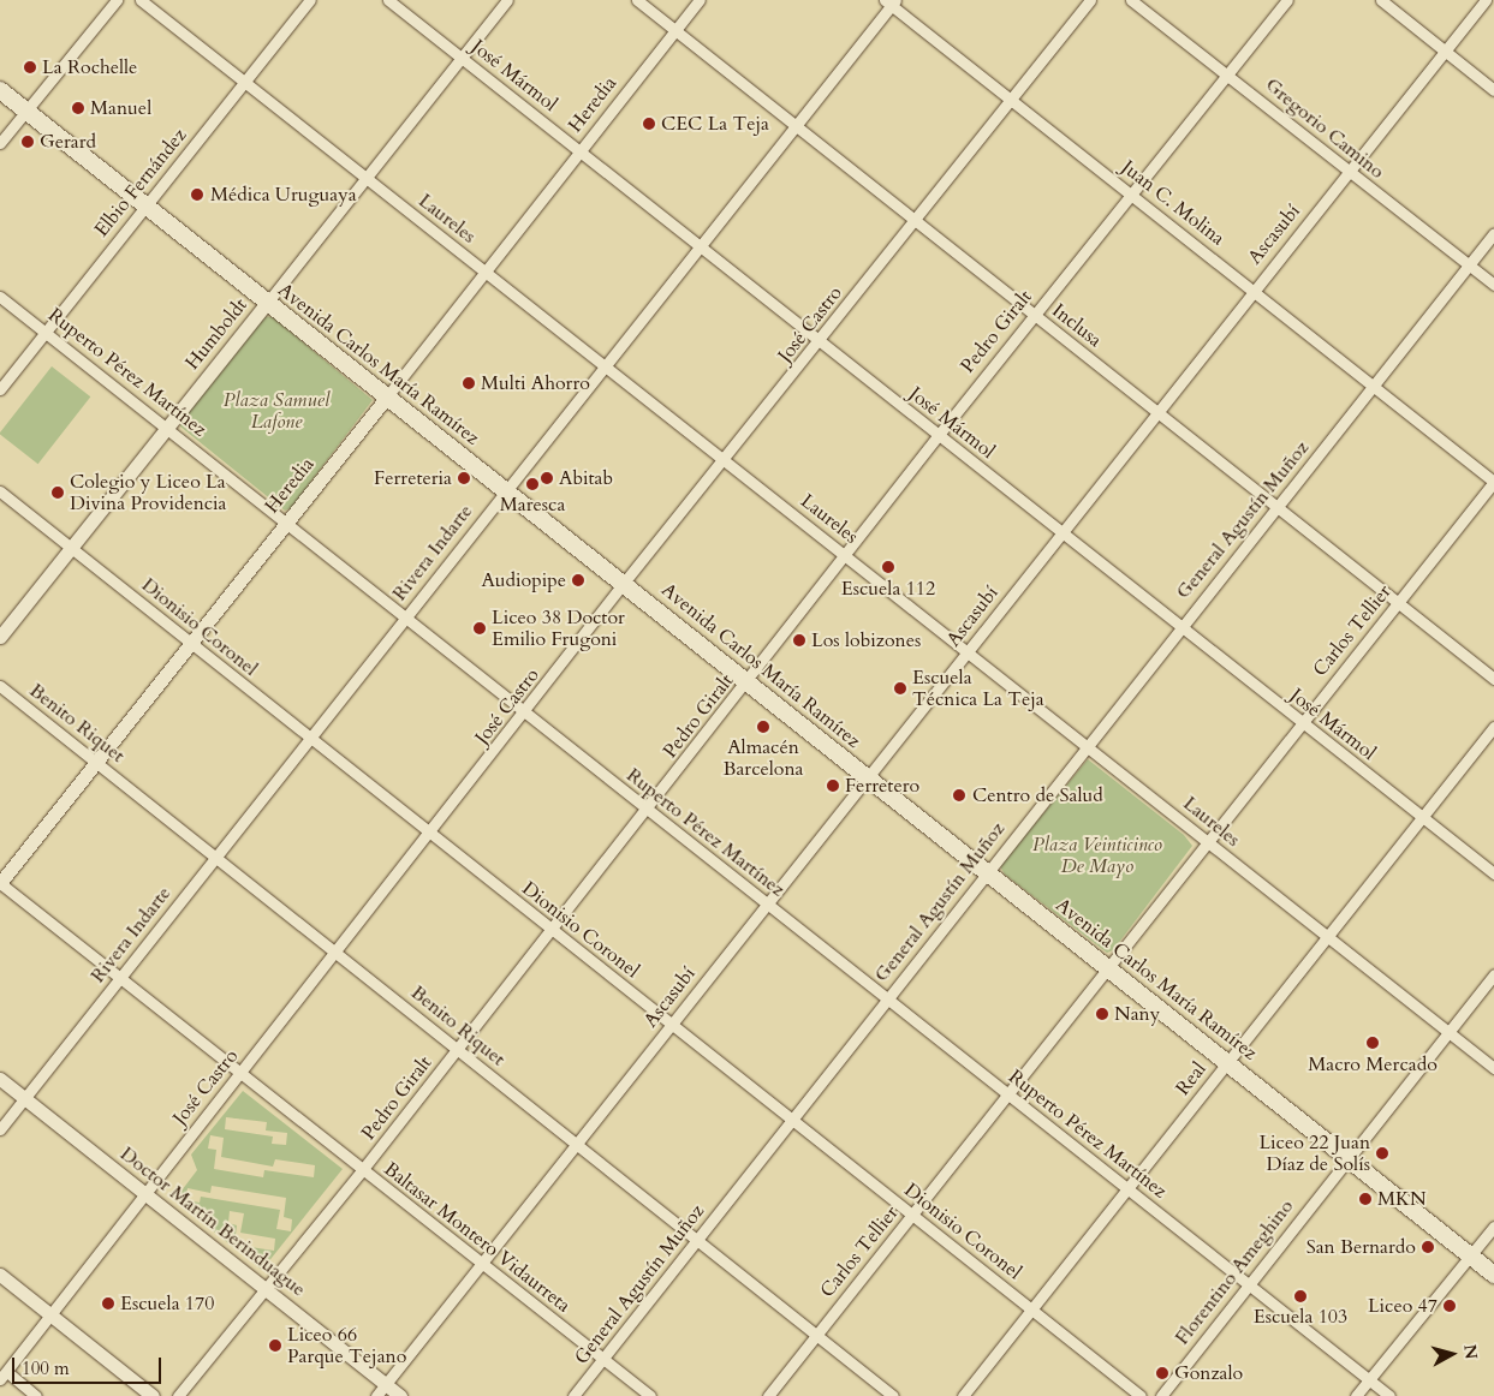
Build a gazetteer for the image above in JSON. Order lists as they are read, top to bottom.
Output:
{
  "streets": {
    "main road": ["Avenida Carlos María Ramírez"],
    "street": [
      "José Mármol",
      "Heredia",
      "Gregorio Camino",
      "Elbio Fernández",
      "Juan C. Molina",
      "Laureles",
      "Ascasubí",
      "José Castro",
      "Inclusa",
      "Pedro Giralt",
      "Humboldt",
      "Ruperto Pérez Martínez",
      "General Agustín Muñoz",
      "Rivera Indarte",
      "Dionisio Coronel",
      "Carlos Tellier",
      "Benito Riquet",
      "Real",
      "Doctor Martín Berinduague",
      "Baltasar Montero Vidaurreta",
      "Florentino Ameghino"
    ]
  },
  "crossings": [
    ["José Mármol", "Heredia"],
    ["José Mármol", "Ascasubí"],
    ["José Mármol", "José Castro"],
    ["José Mármol", "Pedro Giralt"],
    ["José Mármol", "Humboldt"],
    ["José Mármol", "General Agustín Muñoz"],
    ["José Mármol", "Rivera Indarte"],
    ["José Mármol", "Carlos Tellier"],
    ["José Mármol", "Real"],
    ["Heredia", "Laureles"],
    ["Heredia", "Inclusa"],
    ["Heredia", "Avenida Carlos María Ramírez"],
    ["Heredia", "Ruperto Pérez Martínez"],
    ["Heredia", "Dionisio Coronel"],
    ["Heredia", "Benito Riquet"],
    ["Heredia", "Baltasar Montero Vidaurreta"],
    ["Gregorio Camino", "Ascasubí"],
    ["Gregorio Camino", "Pedro Giralt"],
    ["Gregorio Camino", "General Agustín Muñoz"],
    ["Elbio Fernández", "Laureles"],
    ["Elbio Fernández", "Avenida Carlos María Ramírez"],
    ["Elbio Fernández", "Ruperto Pérez Martínez"],
    ["Juan C. Molina", "Ascasubí"],
    ["Juan C. Molina", "José Castro"],
    ["Juan C. Molina", "Pedro Giralt"],
    ["Juan C. Molina", "General Agustín Muñoz"],
    ["Juan C. Molina", "Rivera Indarte"],
    ["Juan C. Molina", "Carlos Tellier"],
    ["Laureles", "Ascasubí"],
    ["Laureles", "José Castro"],
    ["Laureles", "Pedro Giralt"],
    ["Laureles", "Humboldt"],
    ["Laureles", "General Agustín Muñoz"],
    ["Laureles", "Rivera Indarte"],
    ["Laureles", "Carlos Tellier"],
    ["Laureles", "Real"],
    ["Laureles", "Florentino Ameghino"],
    ["Ascasubí", "Inclusa"],
    ["Ascasubí", "Avenida Carlos María Ramírez"],
    ["Ascasubí", "Ruperto Pérez Martínez"],
    ["Ascasubí", "Dionisio Coronel"],
    ["Ascasubí", "Benito Riquet"],
    ["Ascasubí", "Doctor Martín Berinduague"],
    ["Ascasubí", "Baltasar Montero Vidaurreta"],
    ["José Castro", "Inclusa"],
    ["José Castro", "Avenida Carlos María Ramírez"],
    ["José Castro", "Ruperto Pérez Martínez"],
    ["José Castro", "Dionisio Coronel"],
    ["José Castro", "Benito Riquet"],
    ["José Castro", "Doctor Martín Berinduague"],
    ["José Castro", "Baltasar Montero Vidaurreta"],
    ["Inclusa", "Pedro Giralt"],
    ["Inclusa", "General Agustín Muñoz"],
    ["Inclusa", "Rivera Indarte"],
    ["Inclusa", "Carlos Tellier"],
    ["Pedro Giralt", "Avenida Carlos María Ramírez"],
    ["Pedro Giralt", "Ruperto Pérez Martínez"],
    ["Pedro Giralt", "Dionisio Coronel"],
    ["Pedro Giralt", "Benito Riquet"],
    ["Pedro Giralt", "Doctor Martín Berinduague"],
    ["Pedro Giralt", "Baltasar Montero Vidaurreta"],
    ["Humboldt", "Avenida Carlos María Ramírez"],
    ["Humboldt", "Ruperto Pérez Martínez"],
    ["Humboldt", "Dionisio Coronel"],
    ["Avenida Carlos María Ramírez", "General Agustín Muñoz"],
    ["Avenida Carlos María Ramírez", "Rivera Indarte"],
    ["Avenida Carlos María Ramírez", "Carlos Tellier"],
    ["Avenida Carlos María Ramírez", "Real"],
    ["Avenida Carlos María Ramírez", "Florentino Ameghino"],
    ["Ruperto Pérez Martínez", "General Agustín Muñoz"],
    ["Ruperto Pérez Martínez", "Rivera Indarte"],
    ["Ruperto Pérez Martínez", "Carlos Tellier"],
    ["Ruperto Pérez Martínez", "Real"],
    ["Ruperto Pérez Martínez", "Florentino Ameghino"],
    ["General Agustín Muñoz", "Dionisio Coronel"],
    ["General Agustín Muñoz", "Benito Riquet"],
    ["General Agustín Muñoz", "Baltasar Montero Vidaurreta"],
    ["Rivera Indarte", "Dionisio Coronel"],
    ["Rivera Indarte", "Benito Riquet"],
    ["Rivera Indarte", "Doctor Martín Berinduague"],
    ["Rivera Indarte", "Baltasar Montero Vidaurreta"],
    ["Dionisio Coronel", "Carlos Tellier"],
    ["Dionisio Coronel", "Real"],
    ["Carlos Tellier", "Benito Riquet"]
  ],
  "parks": ["Plaza Samuel Lafone", "Plaza Veinticinco De Mayo"],
  "places": [
    "La Rochelle",
    "Manuel",
    "CEC La Teja",
    "Gerard",
    "Médica Uruguaya",
    "Multi Ahorro",
    "Ferreteria",
    "Abitab",
    "Maresca",
    "Colegio y Liceo La Divina Providencia",
    "Escuela 112",
    "Audiopipe",
    "Liceo 38 Doctor Emilio Frugoni",
    "Los lobizones",
    "Escuela Técnica La Teja",
    "Almacén Barcelona",
    "Ferretero",
    "Centro de Salud",
    "Nany",
    "Macro Mercado",
    "Liceo 22 Juan Díaz de Solís",
    "MKN",
    "San Bernardo",
    "Escuela 103",
    "Escuela 170",
    "Liceo 47",
    "Liceo 66 Parque Tejano",
    "Gonzalo"
  ],
  "scale_bar": "100 m",
  "north": "right"
}
